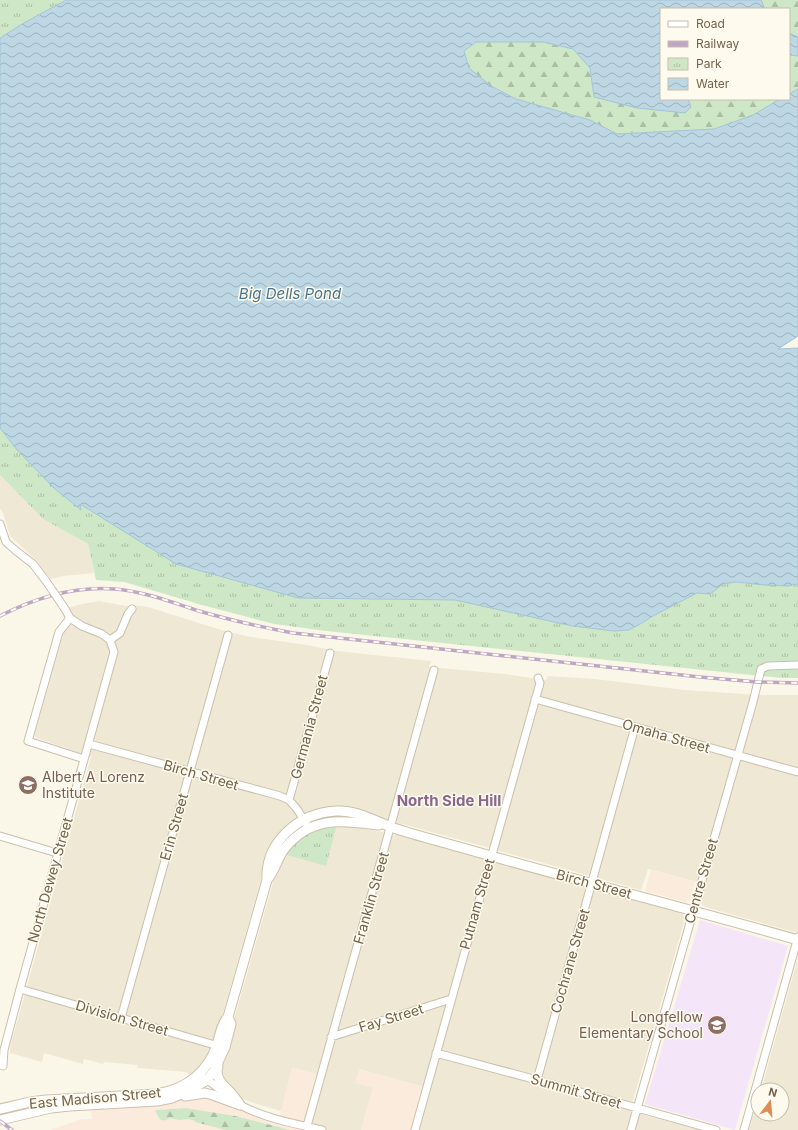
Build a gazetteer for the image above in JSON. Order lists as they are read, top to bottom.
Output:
{
  "streets": {
    "main road": ["Birch Street", "East Madison Street"],
    "street": [
      "Germania Street",
      "Omaha Street",
      "Erin Street",
      "North Dewey Street",
      "Centre Street",
      "Franklin Street",
      "Putnam Street",
      "Cochrane Street",
      "Division Street",
      "Fay Street",
      "Summit Street"
    ]
  },
  "crossings": [
    ["Germania Street", "Birch Street"],
    ["Omaha Street", "Centre Street"],
    ["Omaha Street", "Putnam Street"],
    ["Omaha Street", "Cochrane Street"],
    ["Birch Street", "Erin Street"],
    ["Birch Street", "North Dewey Street"],
    ["Birch Street", "Centre Street"],
    ["Birch Street", "Franklin Street"],
    ["Birch Street", "Putnam Street"],
    ["Birch Street", "Cochrane Street"],
    ["Erin Street", "Division Street"],
    ["North Dewey Street", "Division Street"],
    ["Centre Street", "Summit Street"],
    ["Franklin Street", "Fay Street"],
    ["Putnam Street", "Fay Street"],
    ["Putnam Street", "Summit Street"],
    ["Cochrane Street", "Summit Street"]
  ],
  "districts": ["North Side Hill"],
  "water": ["Big Dells Pond"],
  "places": {
    "school or university": ["Albert A Lorenz Institute", "Longfellow Elementary School"]
  },
  "legend": [
    "Road",
    "Railway",
    "Park",
    "Water"
  ],
  "north": "top"
}
